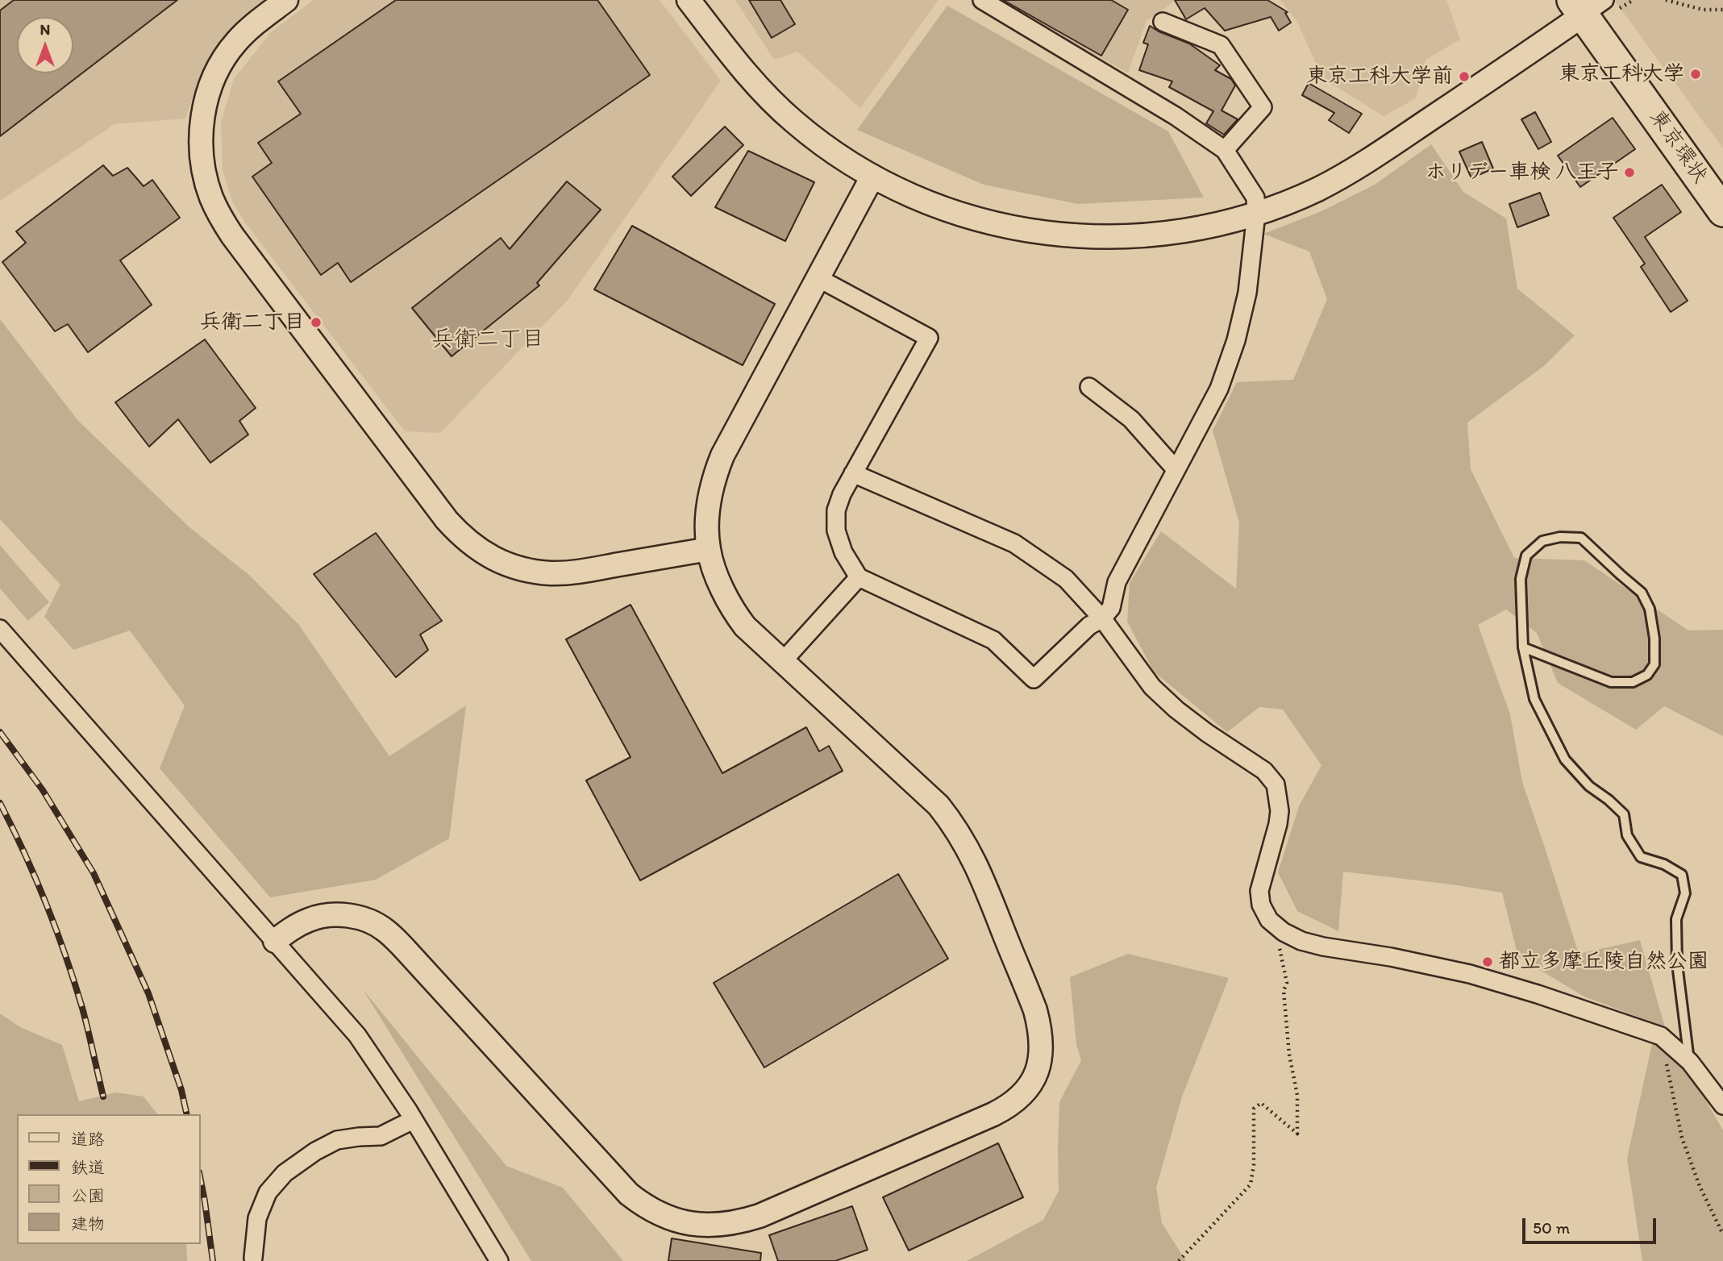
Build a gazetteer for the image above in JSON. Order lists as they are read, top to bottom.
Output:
{
  "streets": {
    "highway": ["東京環状"]
  },
  "districts": ["兵衛二丁目"],
  "places": [
    "東京工科大学",
    "東京工科大学前",
    "ホリデー車検 八王子",
    "兵衛二丁目",
    "都立多摩丘陵自然公園"
  ],
  "legend": [
    "道路",
    "鉄道",
    "公園",
    "建物"
  ],
  "scale_bar": "50 m",
  "north": "top"
}
